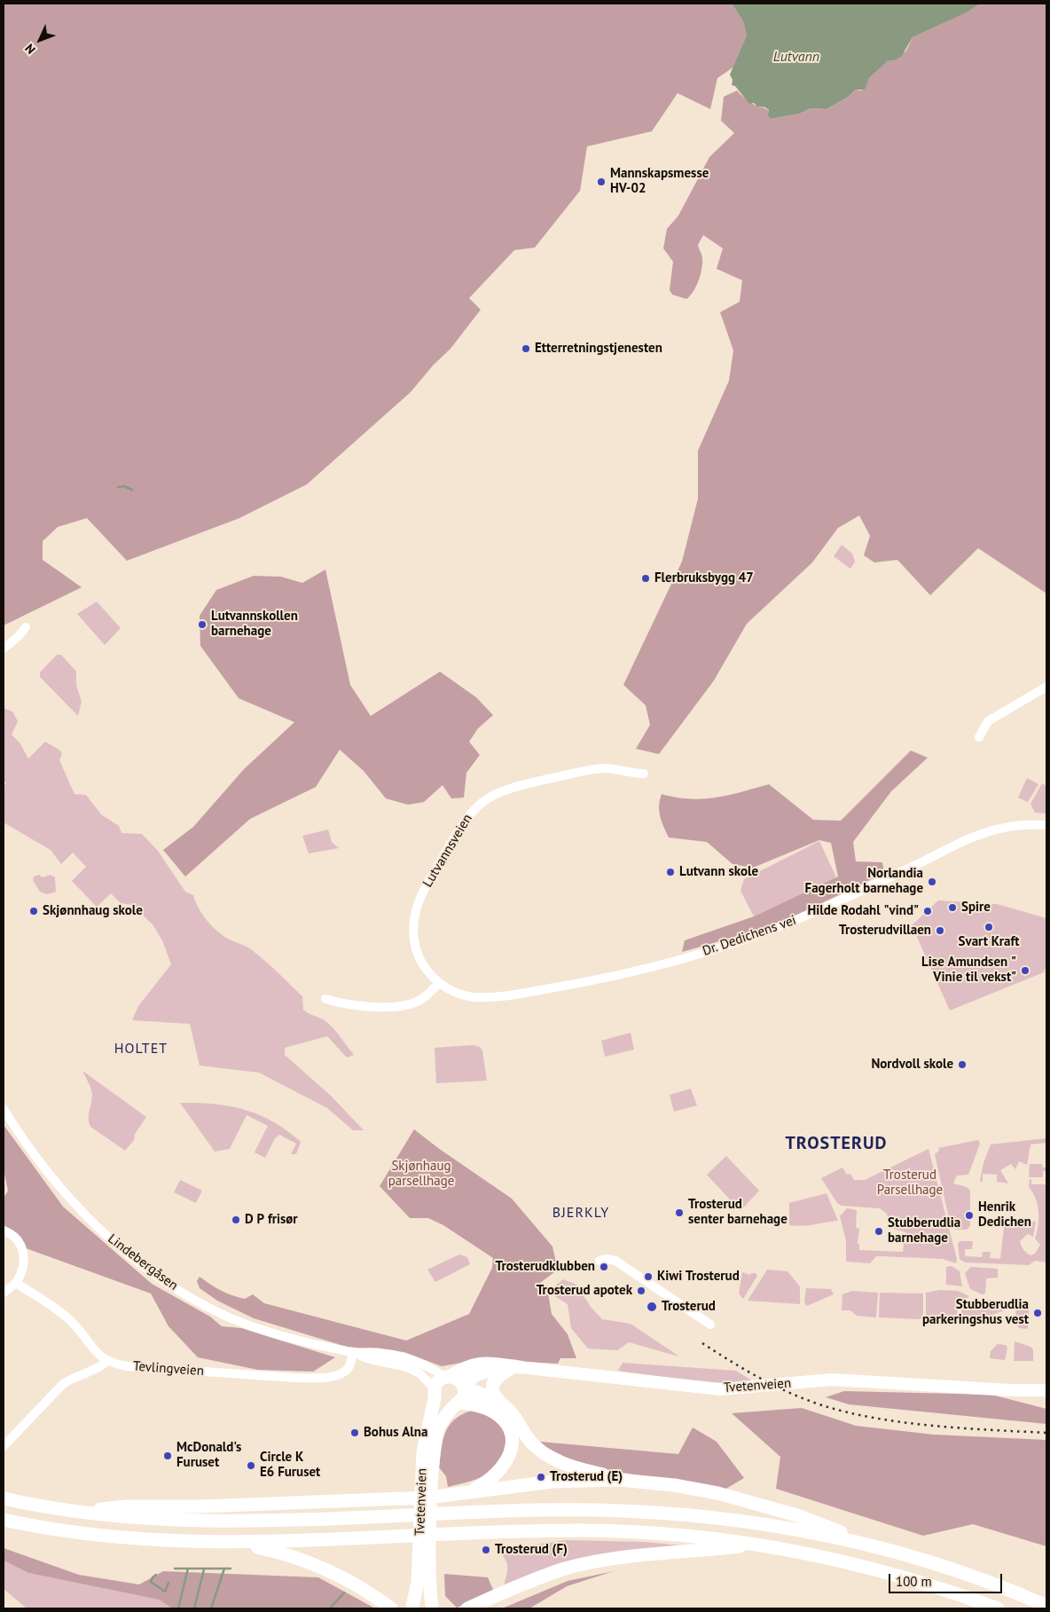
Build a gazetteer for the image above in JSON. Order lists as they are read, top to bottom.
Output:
{
  "streets": {
    "highway": ["Tvetenveien"],
    "street": [
      "Lutvannsveien",
      "Dr. Dedichens vei",
      "Lindebergåsen",
      "Tevlingveien"
    ]
  },
  "crossings": [
    ["Lutvannsveien", "Dr. Dedichens vei"],
    ["Lindebergåsen", "Tevlingveien"],
    ["Lindebergåsen", "Tvetenveien"]
  ],
  "districts": ["HOLTET", "TROSTERUD", "BJERKLY"],
  "water": ["Lutvann"],
  "parks": ["Skjønhaug parsellhage", "Trosterud Parsellhage"],
  "places": [
    "Mannskapsmesse HV-02",
    "Etterretningstjenesten",
    "Flerbruksbygg 47",
    "Lutvannskollen barnehage",
    "Lutvann skole",
    "Norlandia Fagerholt barnehage",
    "Spire",
    "Skjønnhaug skole",
    "Hilde Rodahl \"vind\"",
    "Svart Kraft",
    "Trosterudvillaen",
    "Lise Amundsen \" Vinie til vekst\"",
    "Nordvoll skole",
    "Trosterud senter barnehage",
    "Henrik Dedichen",
    "D P frisør",
    "Stubberudlia barnehage",
    "Trosterudklubben",
    "Kiwi Trosterud",
    "Trosterud apotek",
    "Trosterud",
    "Stubberudlia parkeringshus vest",
    "Bohus Alna",
    "McDonald's Furuset",
    "Circle K E6 Furuset",
    "Trosterud (E)",
    "Trosterud (F)"
  ],
  "scale_bar": "100 m",
  "north": "bottom left"
}
